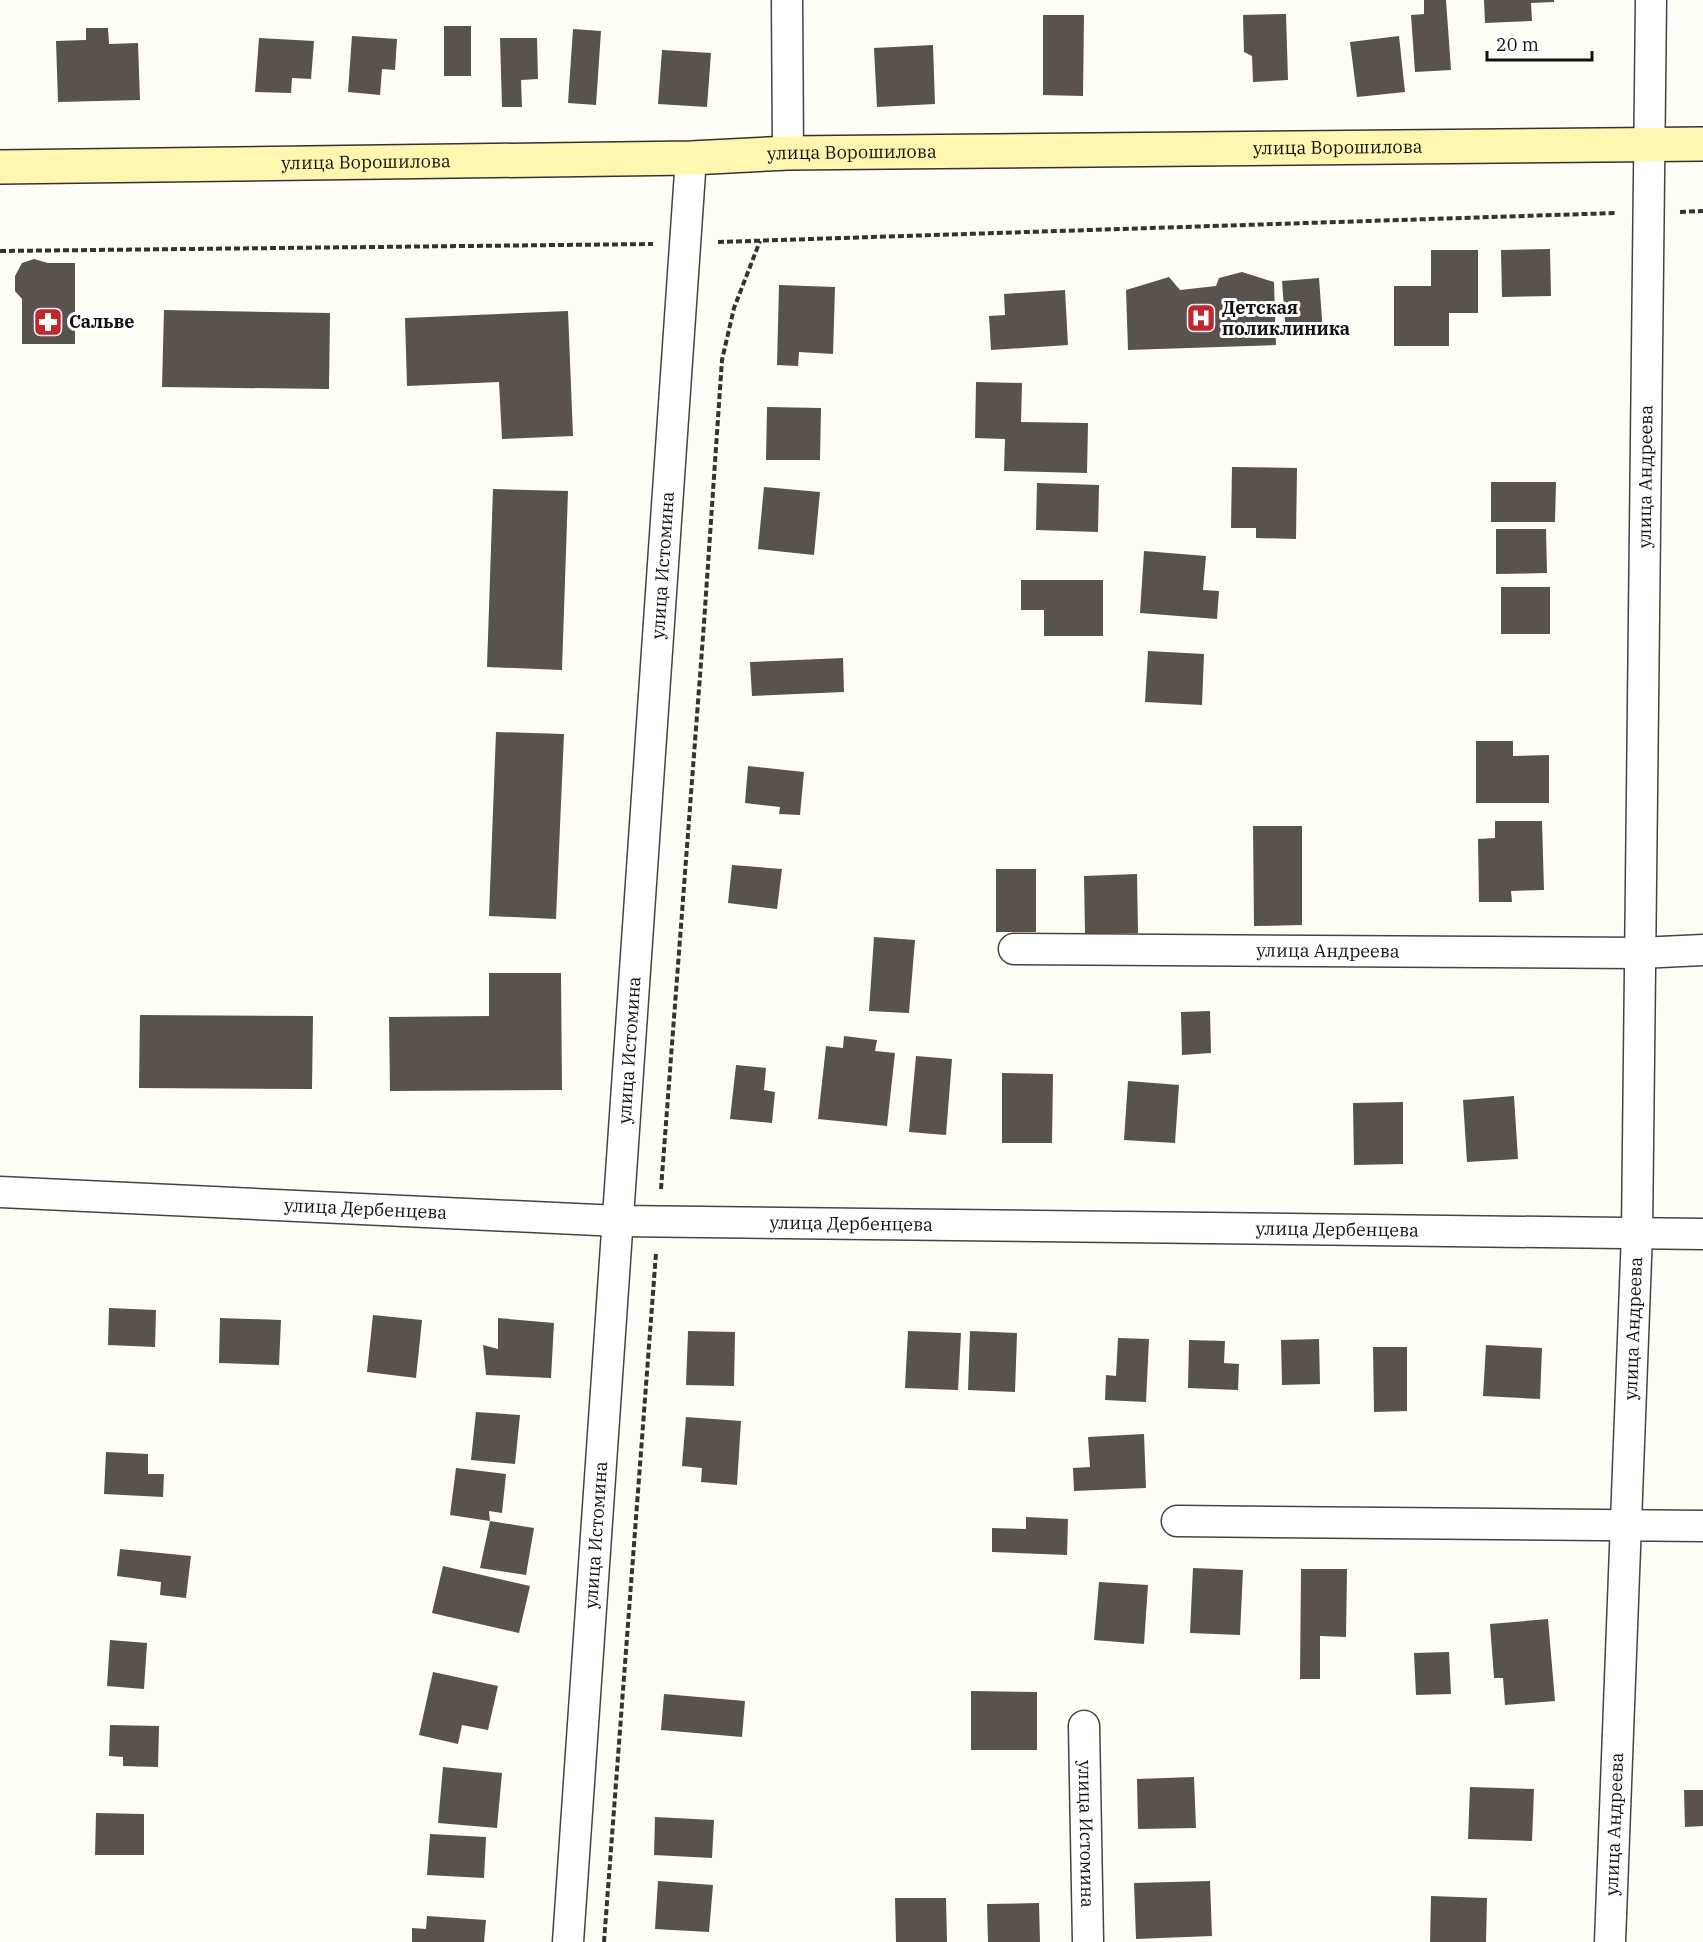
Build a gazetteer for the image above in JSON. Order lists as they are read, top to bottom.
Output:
{
  "streets": {
    "main road": ["улица Ворошилова"],
    "street": ["улица Андреева", "улица Истомина", "улица Дербенцева"]
  },
  "crossings": [
    ["улица Ворошилова", "улица Андреева"],
    ["улица Ворошилова", "улица Истомина"],
    ["улица Андреева", "улица Дербенцева"],
    ["улица Истомина", "улица Дербенцева"]
  ],
  "places": {
    "hospital": ["Детская поликлиника"],
    "pharmacy": ["Сальве"]
  },
  "scale_bar": "20 m"
}
